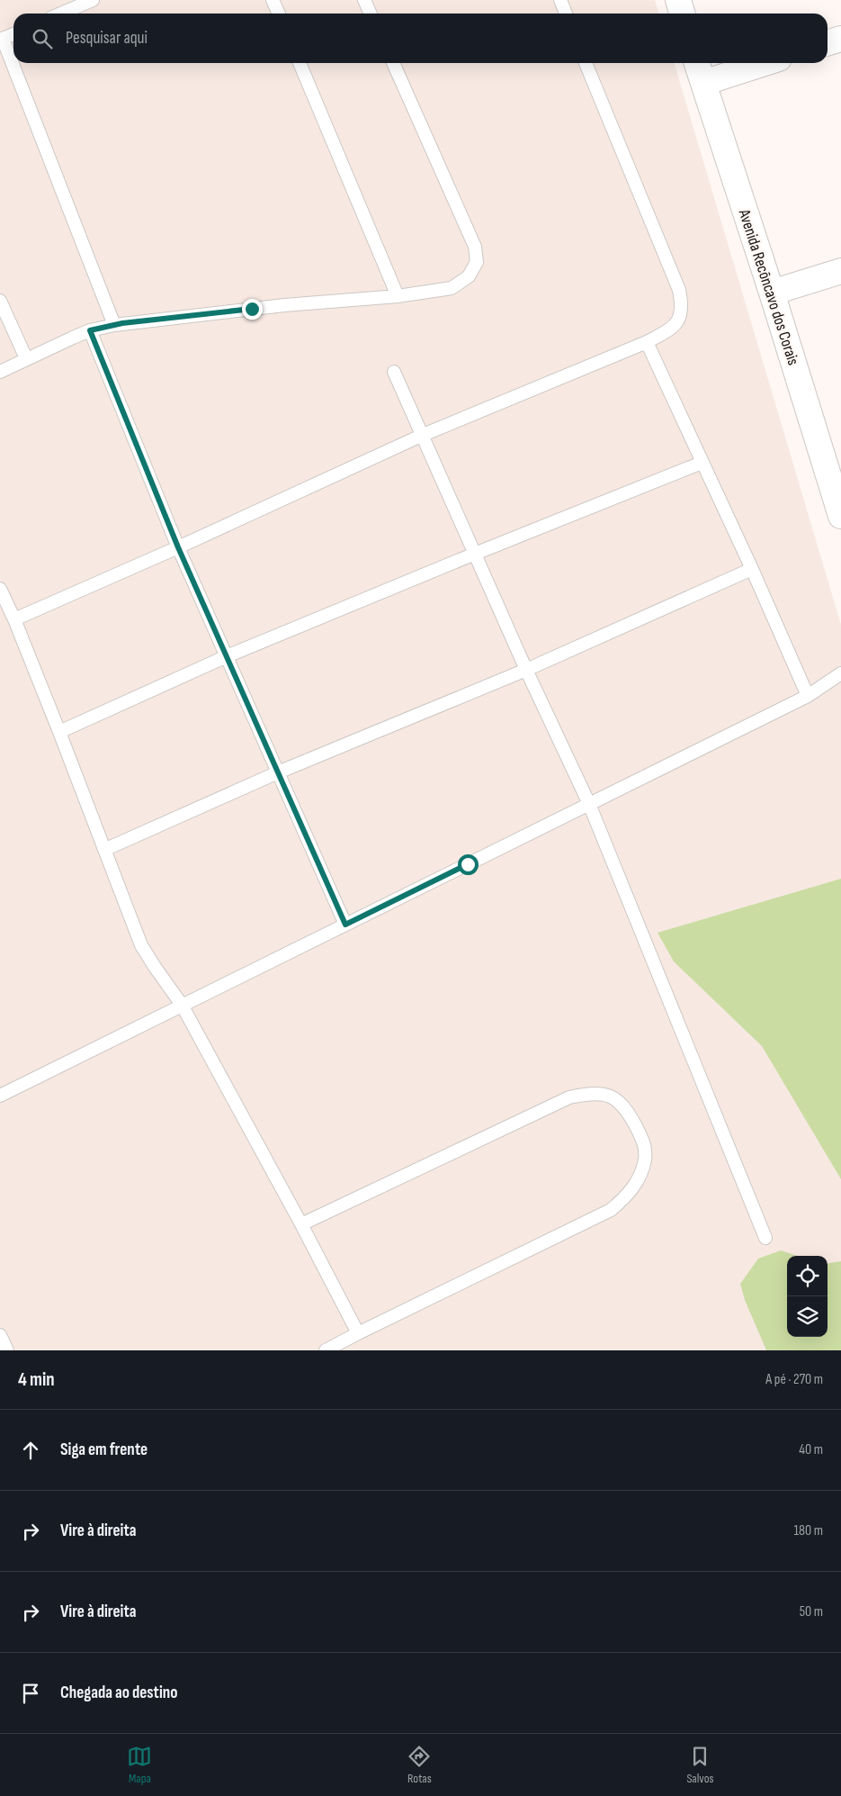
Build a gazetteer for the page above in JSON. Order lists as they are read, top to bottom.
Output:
{
  "streets": {
    "street": ["Avenida Recôncavo dos Corais"]
  },
  "page": {
    "search": "Pesquisar aqui",
    "heading": ["4 min", "A pé · 270 m"],
    "list": [
      ["Siga em frente", "40 m"],
      ["Vire à direita", "180 m"],
      ["Vire à direita", "50 m"],
      "Chegada ao destino"
    ],
    "nav": ["Mapa", "Rotas", "Salvos"]
  }
}
